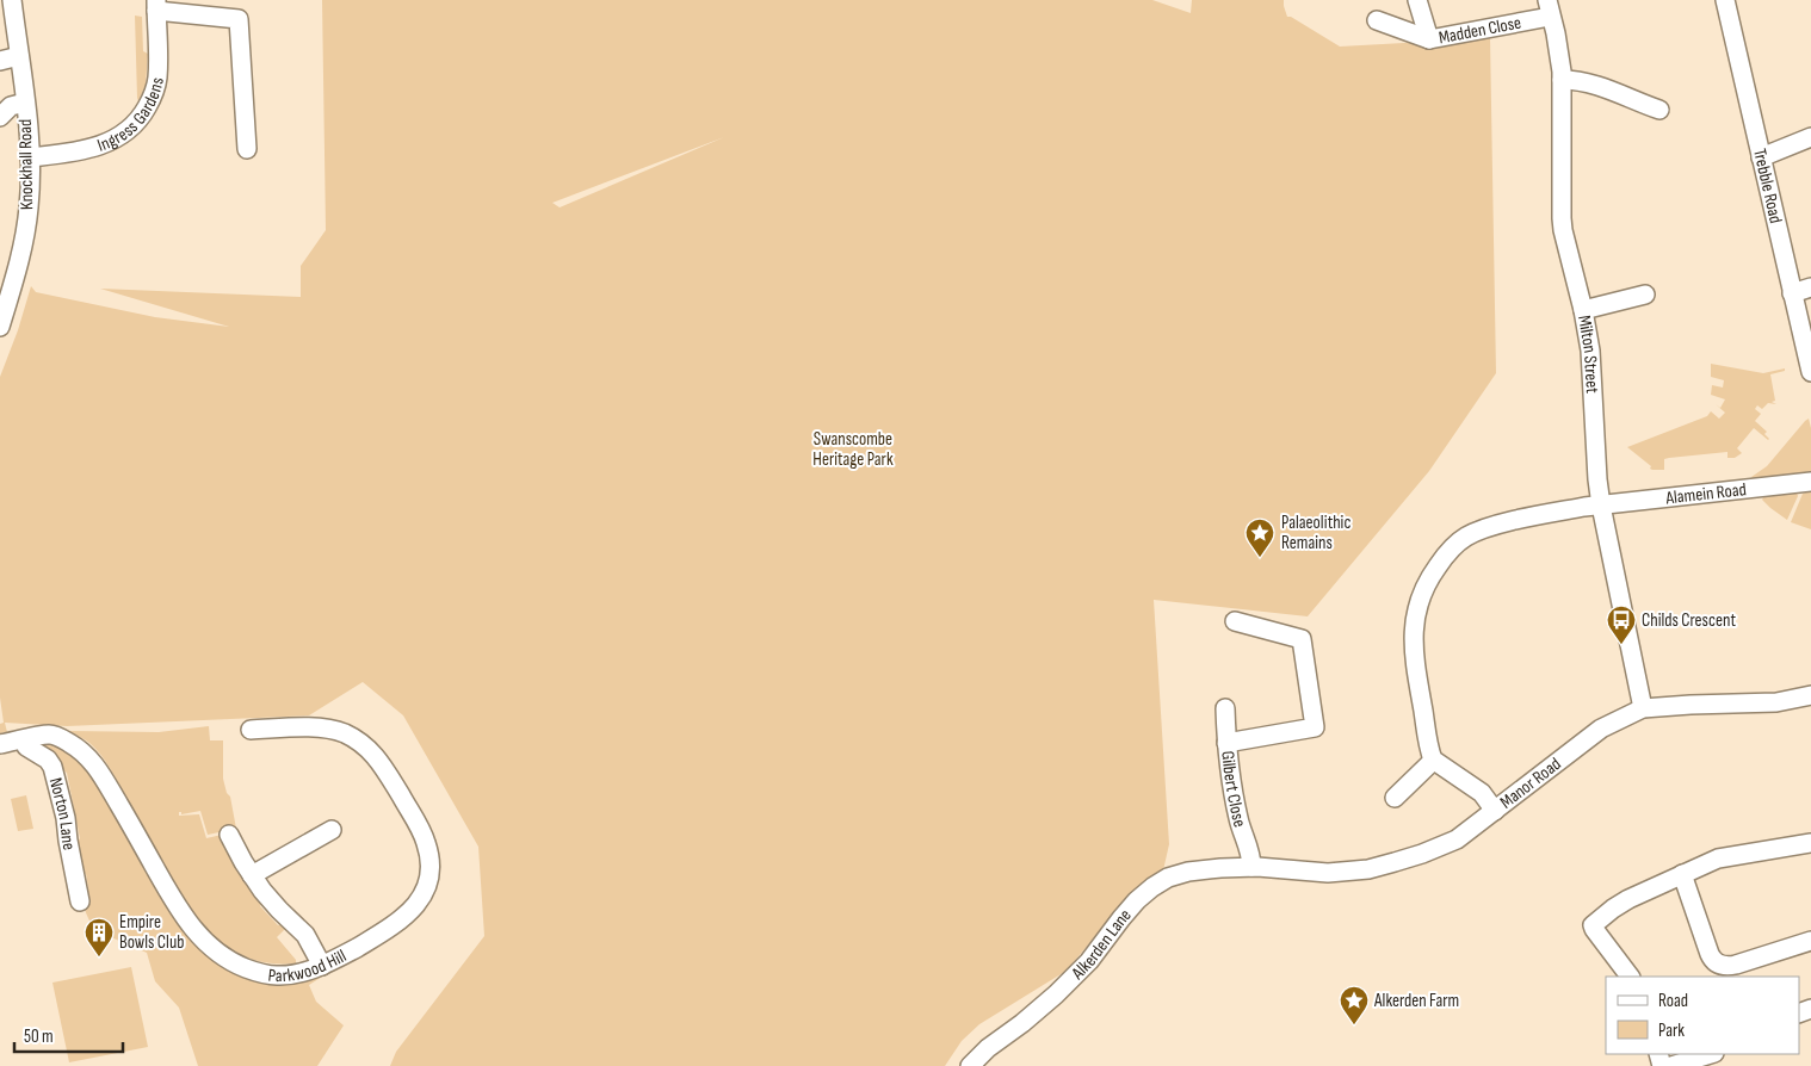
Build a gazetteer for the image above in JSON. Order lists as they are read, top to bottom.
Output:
{
  "streets": {
    "street": [
      "Madden Close",
      "Ingress Gardens",
      "Knockhall Road",
      "Trebble Road",
      "Milton Street",
      "Alamein Road",
      "Manor Road",
      "Gilbert Close",
      "Norton Lane",
      "Alkerden Lane",
      "Parkwood Hill"
    ]
  },
  "crossings": [
    ["Madden Close", "Milton Street"],
    ["Ingress Gardens", "Knockhall Road"],
    ["Milton Street", "Alamein Road"],
    ["Milton Street", "Manor Road"],
    ["Manor Road", "Gilbert Close"],
    ["Manor Road", "Alkerden Lane"],
    ["Gilbert Close", "Alkerden Lane"],
    ["Norton Lane", "Parkwood Hill"]
  ],
  "parks": ["Swanscombe Heritage Park"],
  "places": {
    "place": ["Palaeolithic Remains", "Alkerden Farm"],
    "bus stop": ["Childs Crescent"],
    "building": ["Empire Bowls Club"]
  },
  "legend": ["Road", "Park"],
  "scale_bar": "50 m"
}
